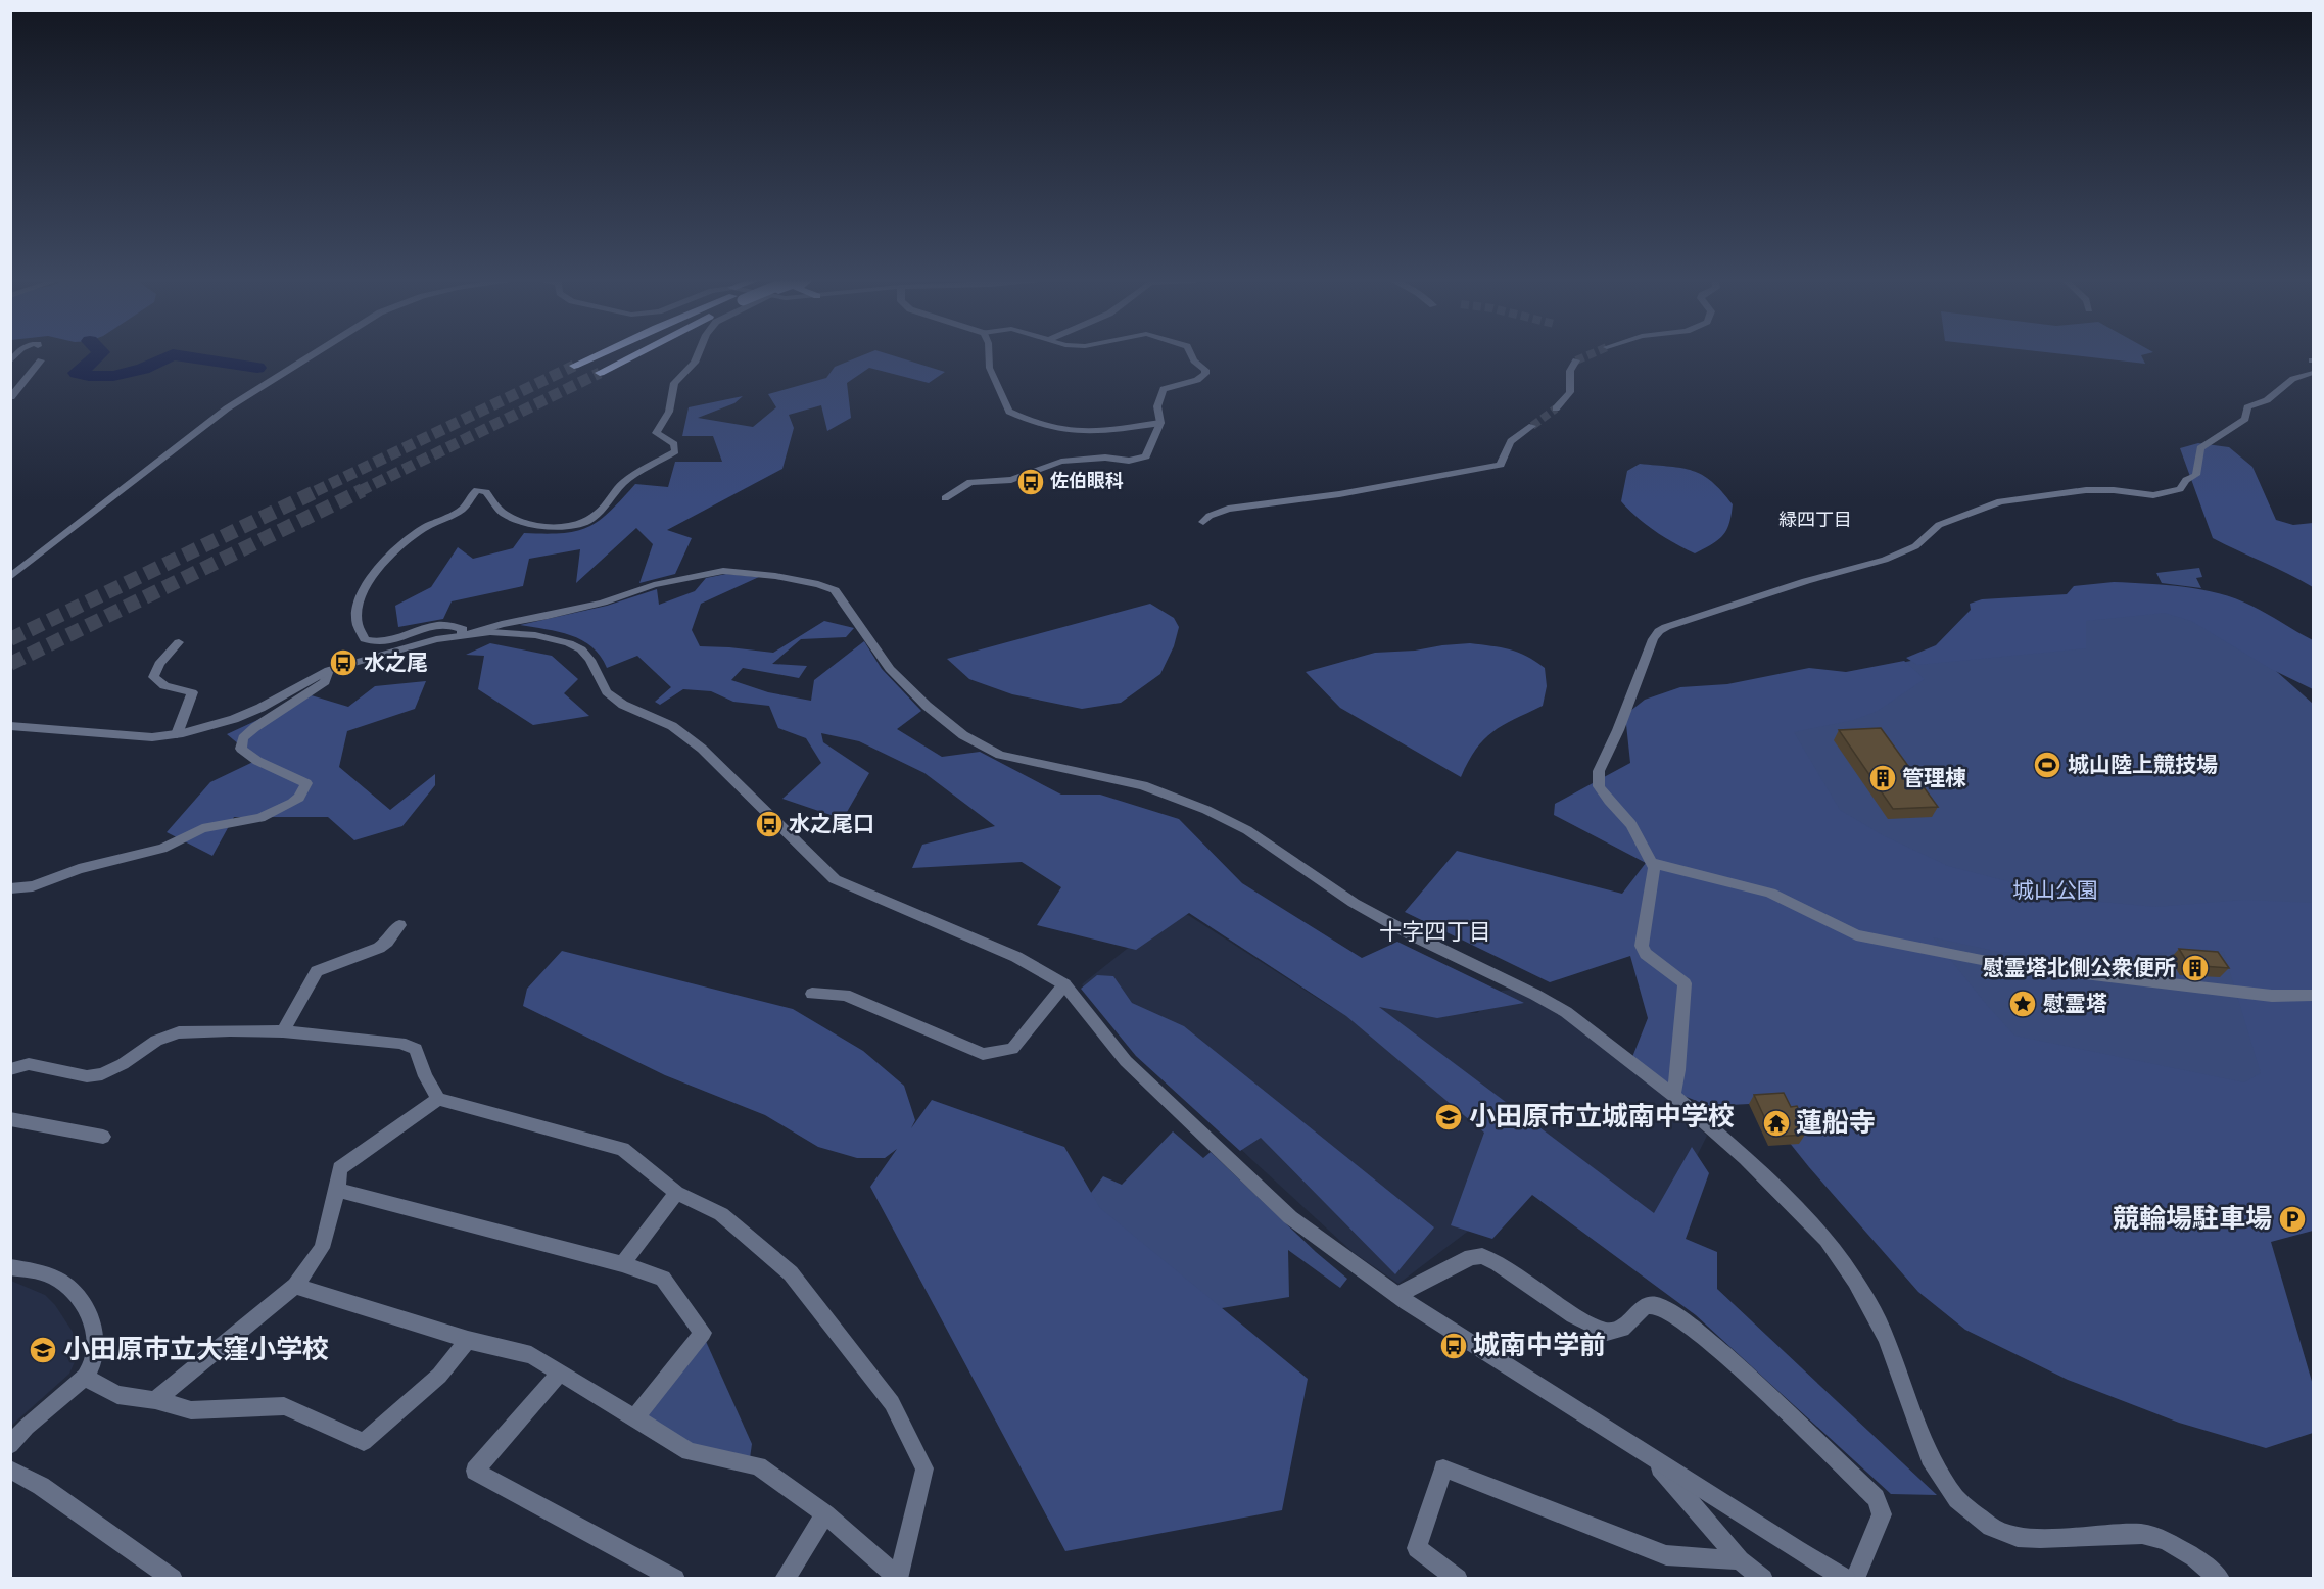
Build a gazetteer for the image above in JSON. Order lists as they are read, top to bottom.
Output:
{
  "districts": ["緑四丁目", "十字四丁目"],
  "parks": ["城山公園"],
  "places": {
    "bus stop": [
      "佐伯眼科",
      "水之尾",
      "水之尾口",
      "城南中学前"
    ],
    "sports": ["城山陸上競技場"],
    "building": ["管理棟", "慰霊塔北側公衆便所"],
    "place": ["慰霊塔"],
    "school or university": ["小田原市立城南中学校", "小田原市立大窪小学校"],
    "temple": ["蓮船寺"],
    "parking": ["競輪場駐車場"]
  }
}
